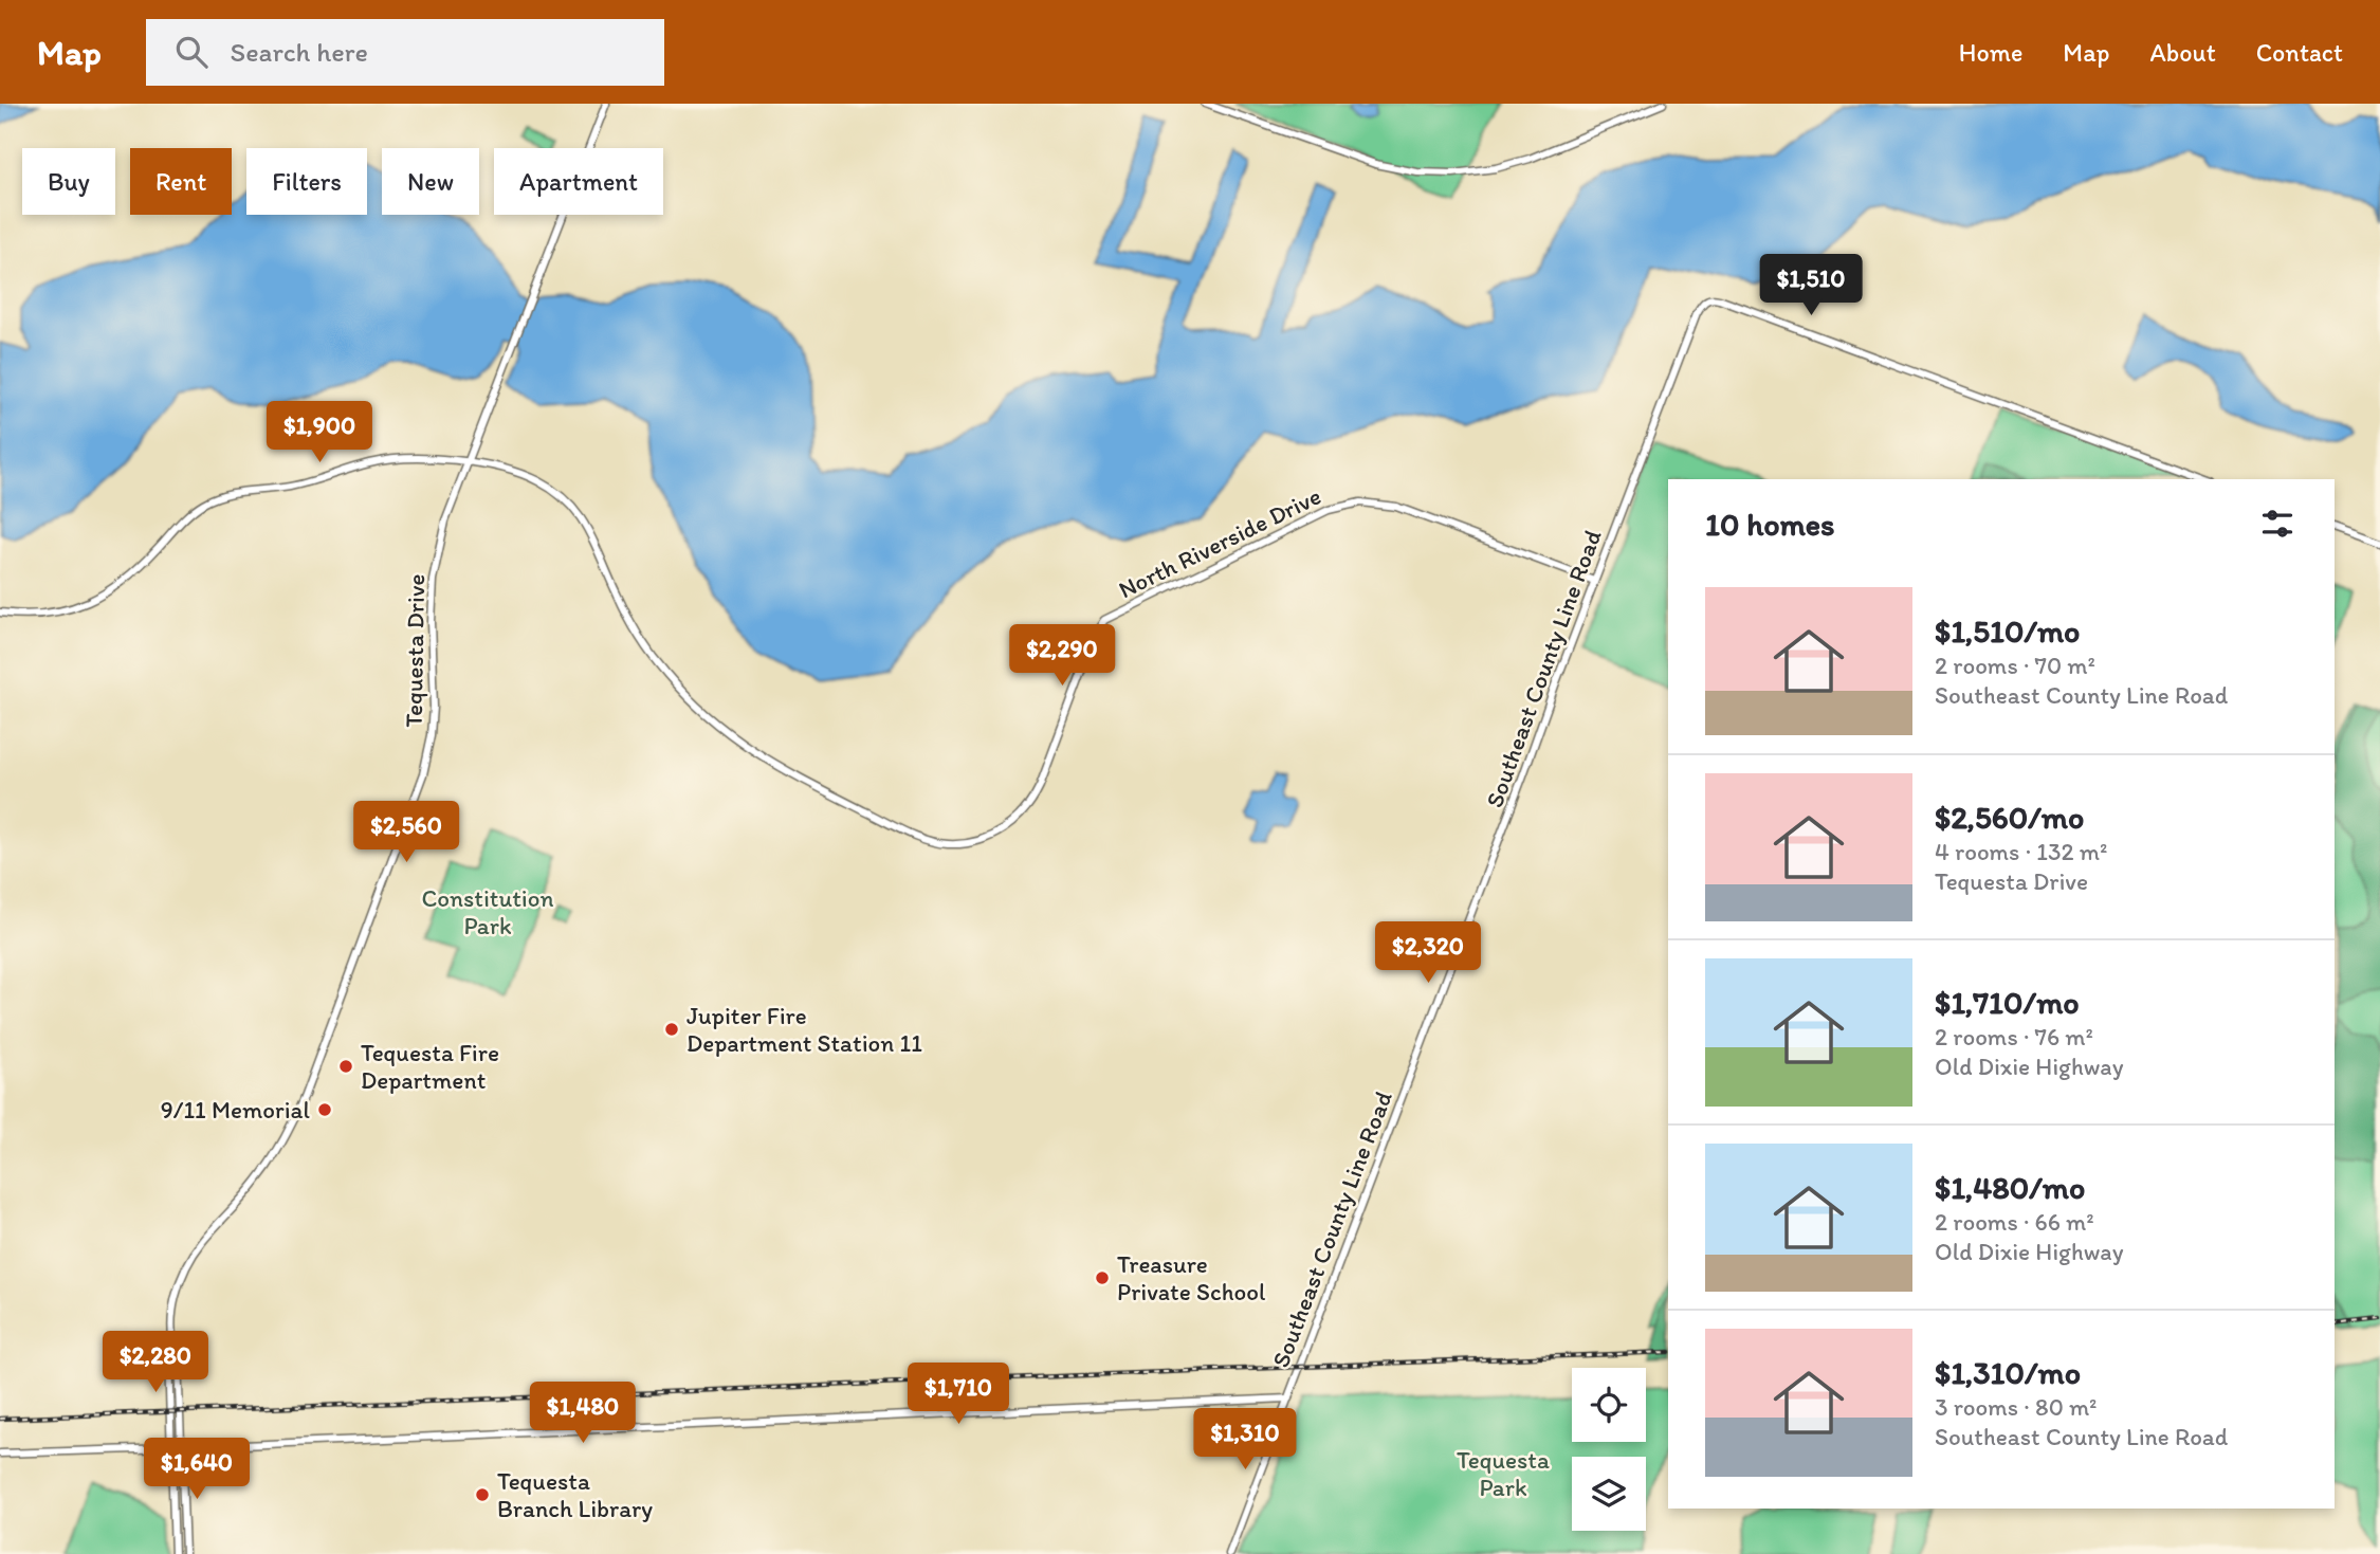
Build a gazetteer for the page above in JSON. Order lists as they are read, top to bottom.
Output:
{
  "streets": {
    "street": ["North Riverside Drive", "Tequesta Drive", "Southeast County Line Road"]
  },
  "crossings": [
    ["North Riverside Drive", "Tequesta Drive"],
    ["North Riverside Drive", "Southeast County Line Road"]
  ],
  "parks": ["Constitution Park", "Tequesta Park"],
  "places": [
    "Jupiter Fire Department Station 11",
    "Tequesta Fire Department",
    "9/11 Memorial",
    "Treasure Private School",
    "Tequesta Branch Library"
  ],
  "page": {
    "header": "Map",
    "search": "Search here",
    "nav": [
      "Home",
      "Map",
      "About",
      "Contact"
    ],
    "chip": [
      "Buy",
      "Rent",
      "Filters",
      "New",
      "Apartment"
    ],
    "price": [
      "$1,510",
      "$1,900",
      "$2,290",
      "$2,560",
      "$2,320",
      "$2,280",
      "$1,710",
      "$1,480",
      "$1,310",
      "$1,640"
    ],
    "heading": "10 homes",
    "list": [
      {
        "name": "$1,510/mo",
        "note": "2 rooms · 70 m² · Southeast County Line Road"
      },
      {
        "name": "$2,560/mo",
        "note": "4 rooms · 132 m² · Tequesta Drive"
      },
      {
        "name": "$1,710/mo",
        "note": "2 rooms · 76 m² · Old Dixie Highway"
      },
      {
        "name": "$1,480/mo",
        "note": "2 rooms · 66 m² · Old Dixie Highway"
      },
      {
        "name": "$1,310/mo",
        "note": "3 rooms · 80 m² · Southeast County Line Road"
      }
    ]
  }
}
